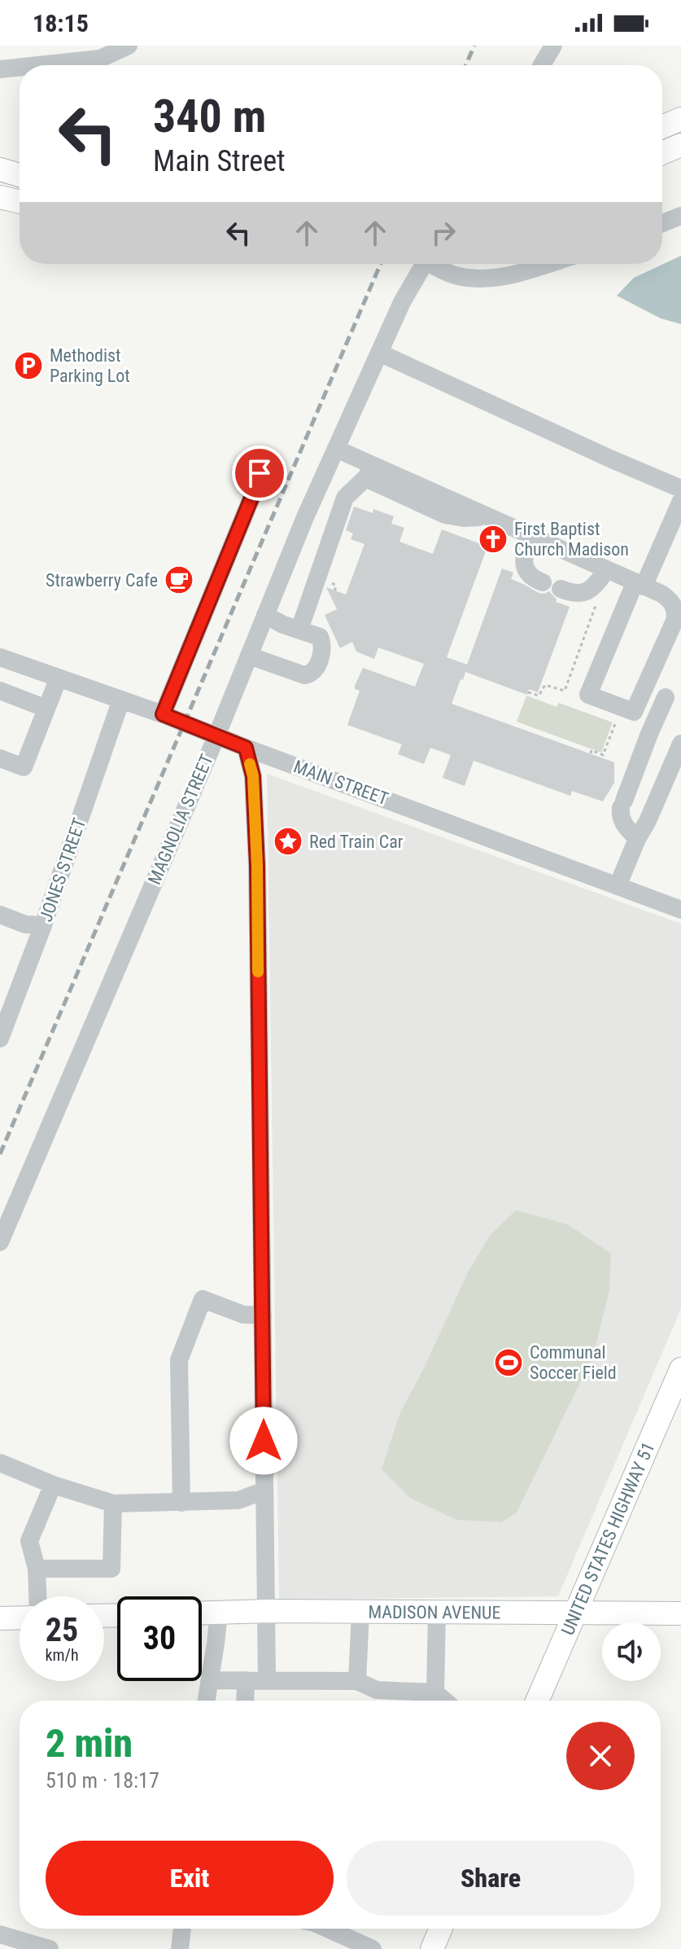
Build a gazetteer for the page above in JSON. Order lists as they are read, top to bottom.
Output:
{
  "streets": {
    "main road": ["UNITED STATES HIGHWAY 51", "MADISON AVENUE"],
    "street": ["MAIN STREET", "MAGNOLIA STREET", "JONES STREET"]
  },
  "crossings": [
    ["MAIN STREET", "MAGNOLIA STREET"],
    ["MAIN STREET", "JONES STREET"],
    ["UNITED STATES HIGHWAY 51", "MADISON AVENUE"]
  ],
  "places": {
    "parking": ["Methodist Parking Lot"],
    "church": ["First Baptist Church Madison"],
    "cafe": ["Strawberry Cafe"],
    "place": ["Red Train Car"],
    "sports": ["Communal Soccer Field"]
  },
  "page": {
    "status": "18:15",
    "turn": ["340 m", "Main Street"],
    "speed": "25 km/h",
    "limit": "30",
    "heading": ["2 min", "510 m · 18:17"],
    "buttons": ["Exit", "Share"]
  }
}
